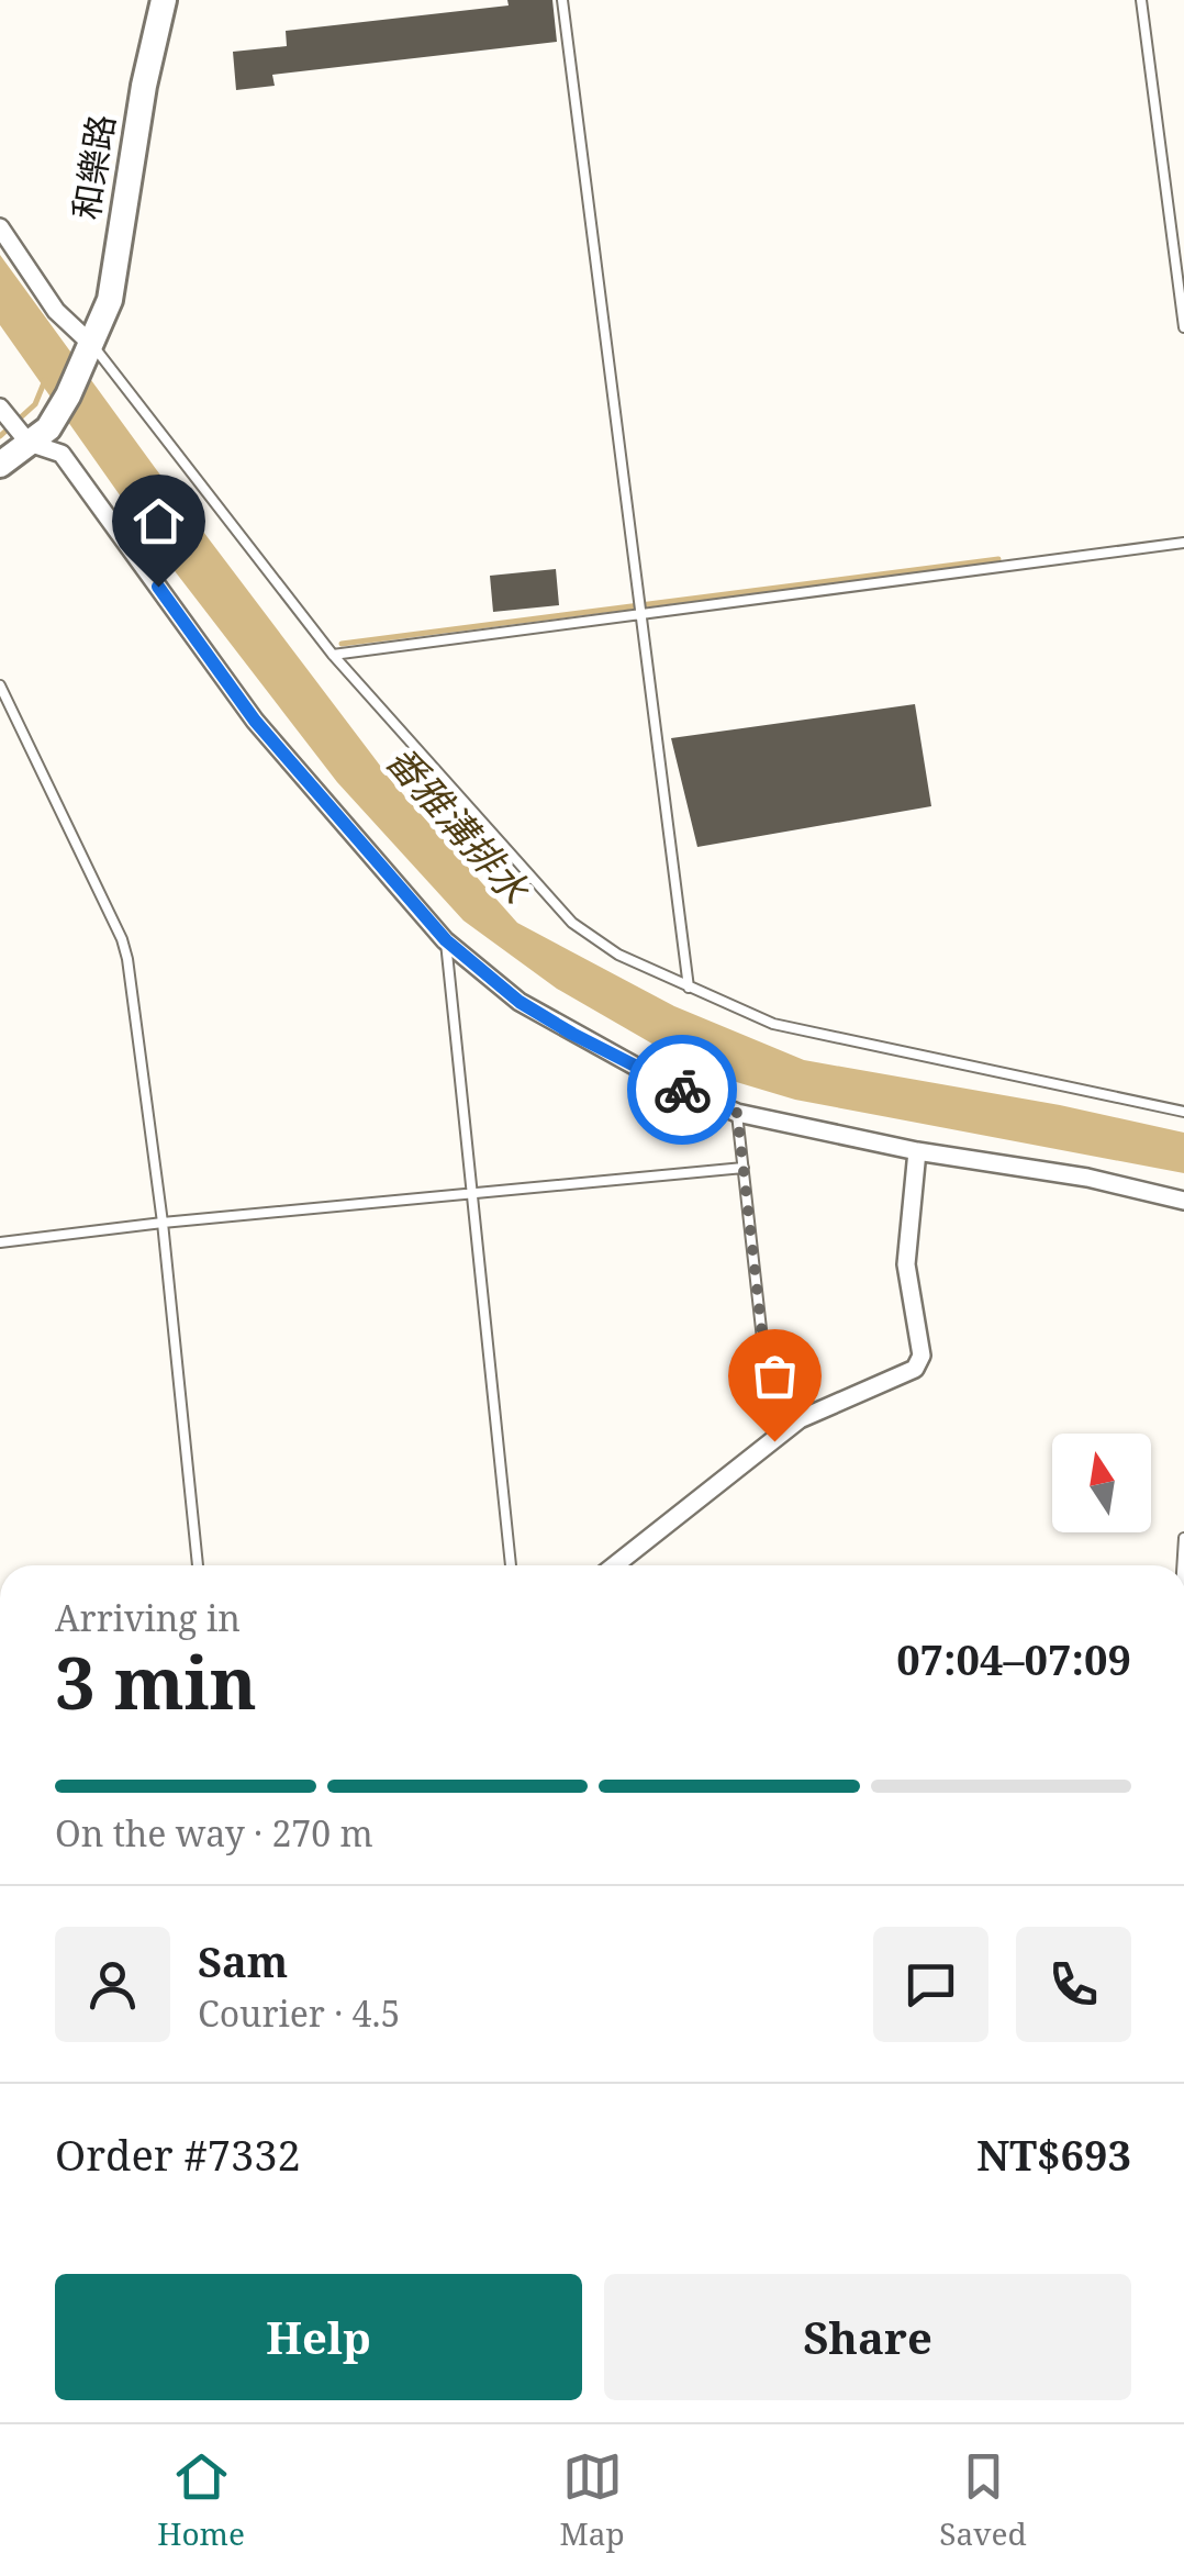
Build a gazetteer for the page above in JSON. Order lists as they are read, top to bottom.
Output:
{
  "streets": {
    "street": ["和樂路"]
  },
  "water": ["番雅溝排水"],
  "north": "top",
  "page": {
    "heading": ["3 min", "Arriving in", "07:04–07:09"],
    "panel": [
      "Sam",
      "Courier · 4.5",
      "Order #7332",
      "NT$693"
    ],
    "bar": "On the way · 270 m",
    "buttons": ["Help", "Share"],
    "tabs": ["Home", "Map", "Saved"]
  }
}
